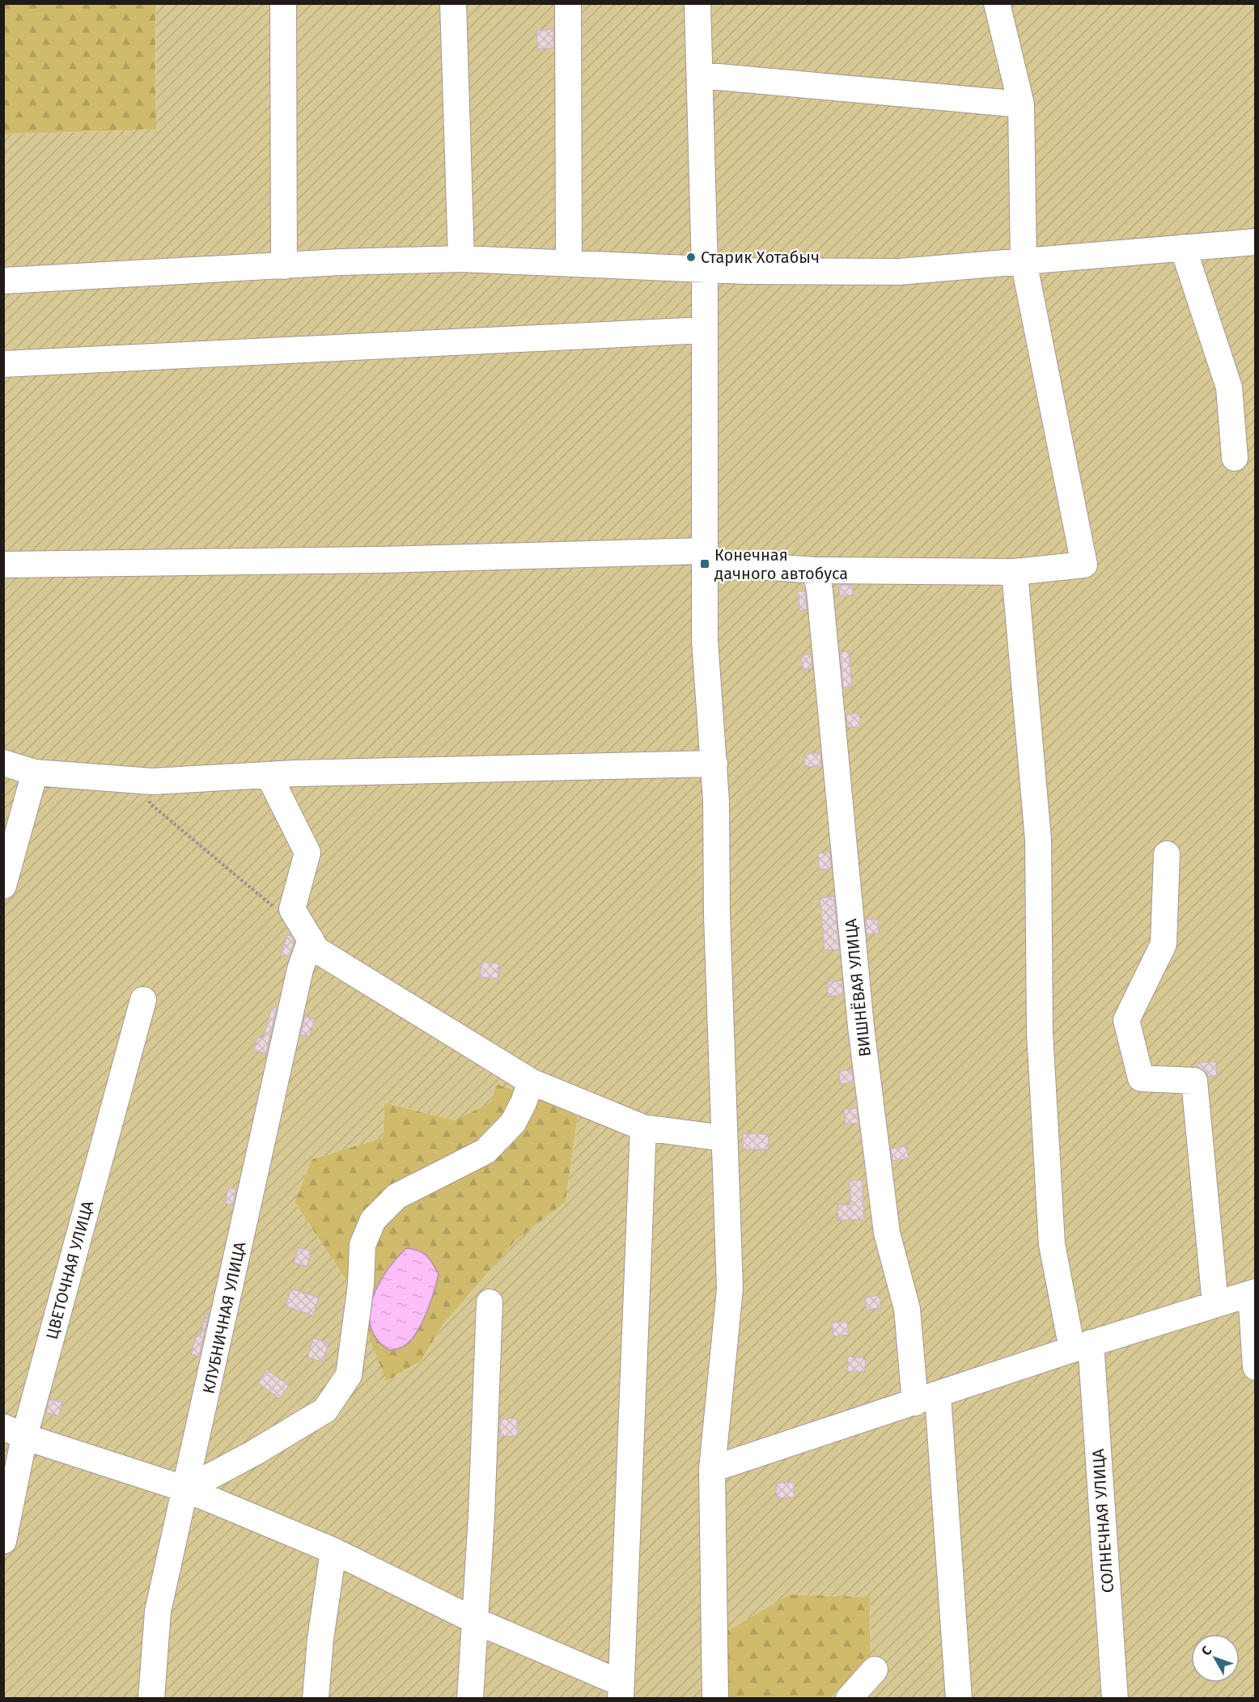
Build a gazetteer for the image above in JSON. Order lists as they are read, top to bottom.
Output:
{
  "streets": {
    "street": [
      "ВИШНЁВАЯ УЛИЦА",
      "ЦВЕТОЧНАЯ УЛИЦА",
      "КЛУБНИЧНАЯ УЛИЦА",
      "СОЛНЕЧНАЯ УЛИЦА"
    ]
  },
  "places": {
    "other": ["Старик Хотабыч"],
    "transit": ["Конечная дачного автобуса"]
  },
  "north": "top left"
}
